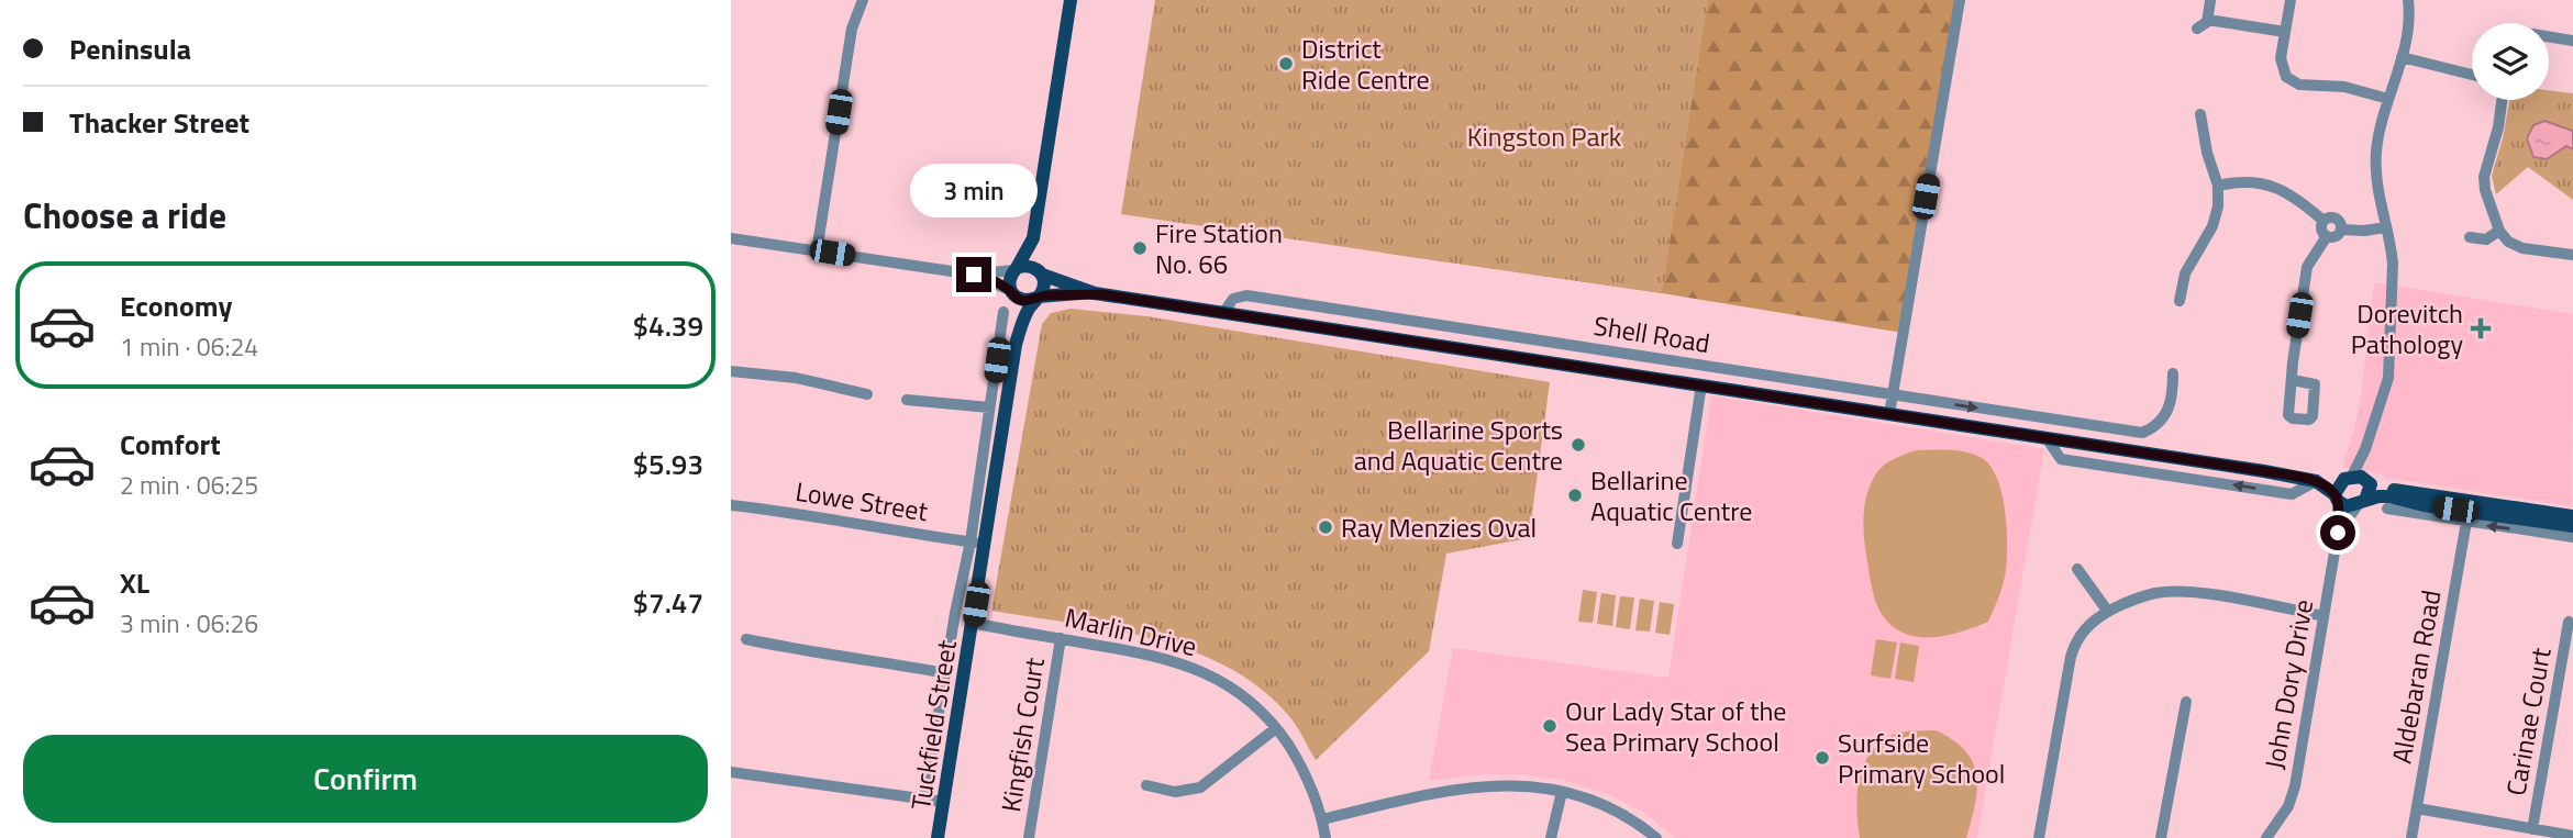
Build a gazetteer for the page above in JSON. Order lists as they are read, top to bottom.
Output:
{
  "streets": {
    "main road": ["Shell Road", "Tuckfield Street"],
    "street": [
      "Lowe Street",
      "Marlin Drive",
      "Aldebaran Road",
      "John Dory Drive",
      "Carinae Court",
      "Kingfish Court"
    ]
  },
  "crossings": [
    ["Shell Road", "John Dory Drive"],
    ["Shell Road", "Tuckfield Street"],
    ["Lowe Street", "Tuckfield Street"],
    ["Marlin Drive", "Tuckfield Street"],
    ["Marlin Drive", "Kingfish Court"]
  ],
  "parks": ["Kingston Park"],
  "places": {
    "other": [
      "District Ride Centre",
      "Fire Station No. 66",
      "Bellarine Sports and Aquatic Centre",
      "Bellarine Aquatic Centre",
      "Ray Menzies Oval",
      "Our Lady Star of the Sea Primary School",
      "Surfside Primary School"
    ],
    "health": ["Dorevitch Pathology"]
  },
  "page": {
    "banner": ["Peninsula", "Thacker Street"],
    "bubble": "3 min",
    "heading": "Choose a ride",
    "list": [
      {
        "name": "Economy",
        "note": "1 min · 06:24",
        "value": "$4.39"
      },
      {
        "name": "Comfort",
        "note": "2 min · 06:25",
        "value": "$5.93"
      },
      {
        "name": "XL",
        "note": "3 min · 06:26",
        "value": "$7.47"
      }
    ],
    "buttons": "Confirm"
  }
}
